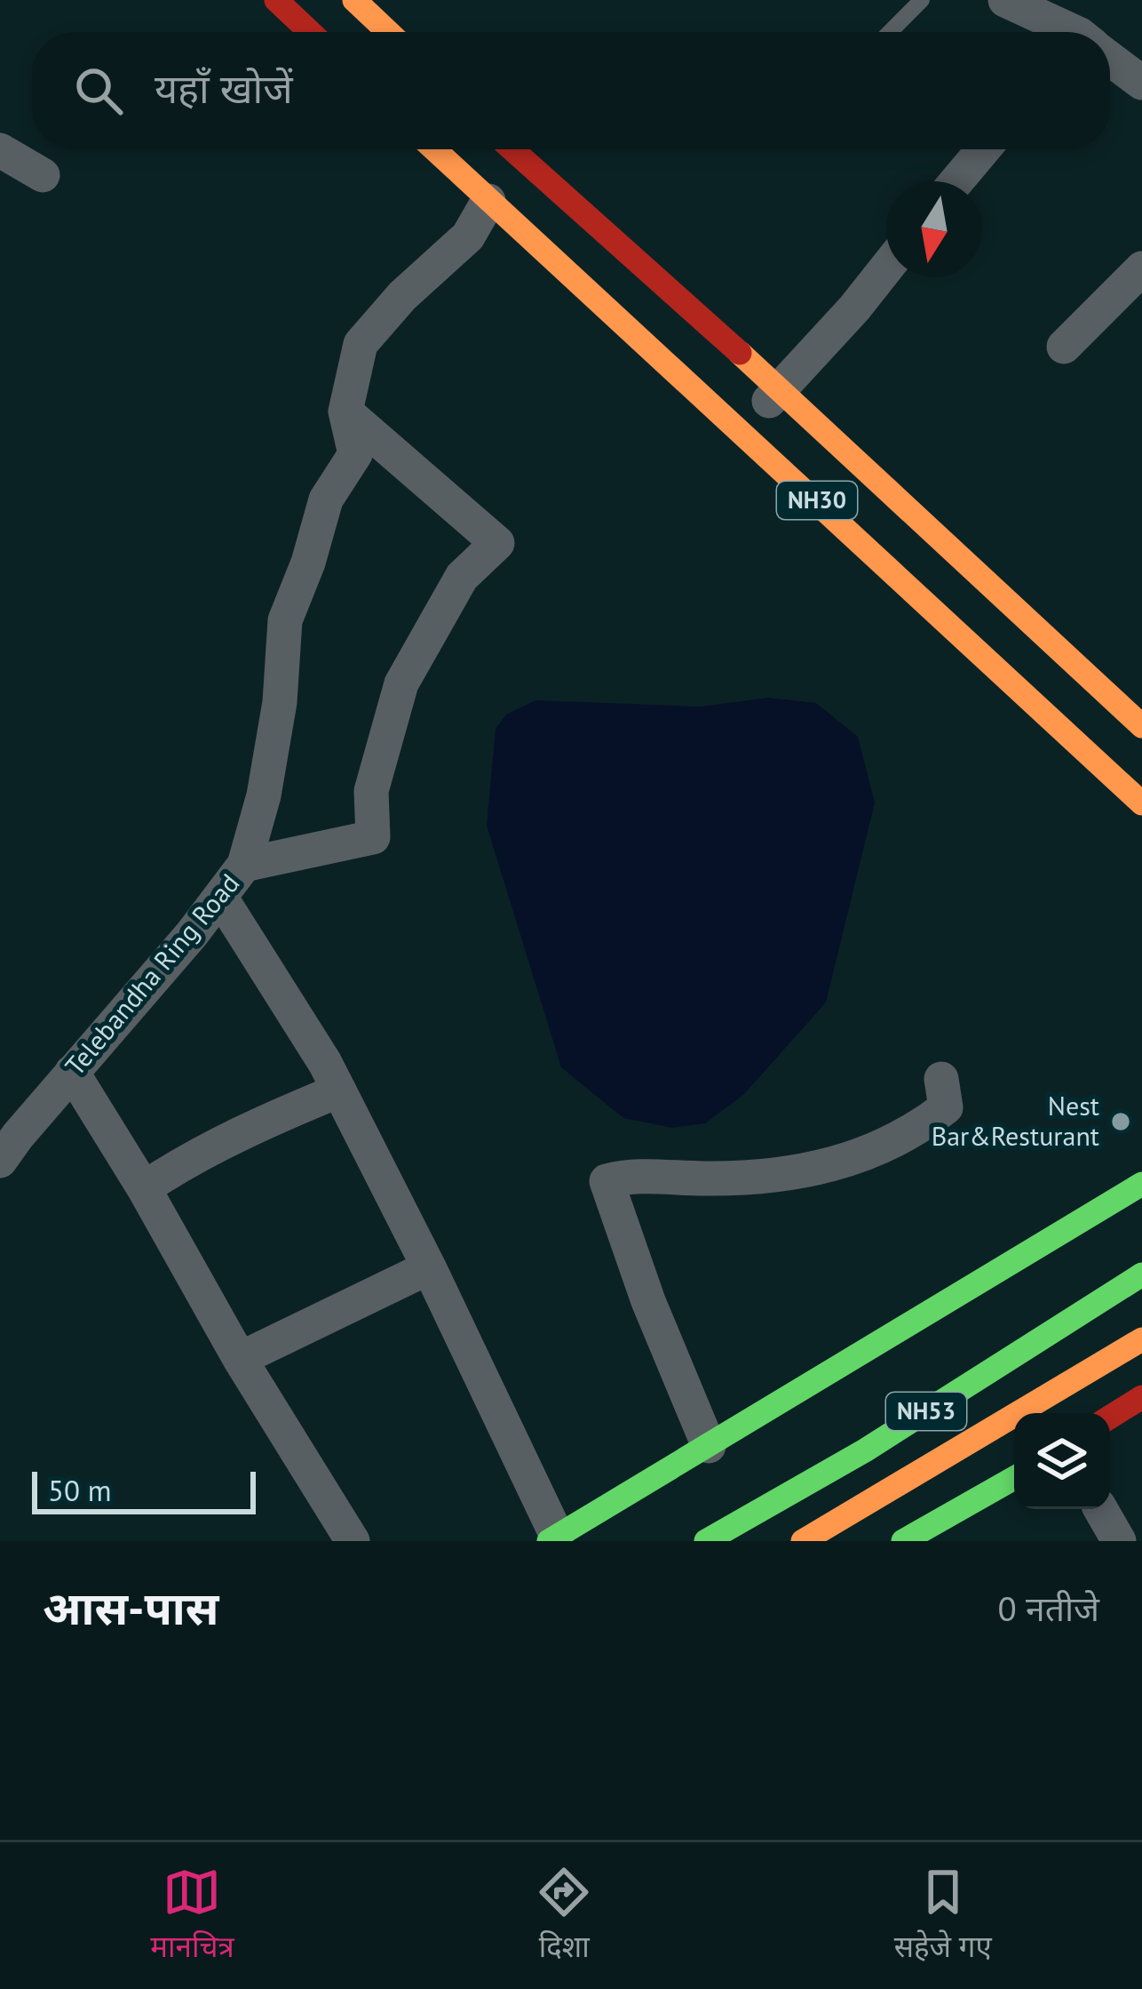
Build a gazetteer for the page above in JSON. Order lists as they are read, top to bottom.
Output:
{
  "streets": {
    "main road": ["NH30", "NH53"],
    "street": ["Telebandha Ring Road"]
  },
  "crossings": [
    ["NH30", "Telebandha Ring Road"]
  ],
  "places": ["Nest Bar&Resturant"],
  "scale_bar": "50 m",
  "north": "bottom",
  "page": {
    "search": "यहाँ खोजें",
    "scale": "50 m",
    "heading": ["आस-पास", "0 नतीजे"],
    "nav": ["मानचित्र", "दिशा", "सहेजे गए"]
  }
}
